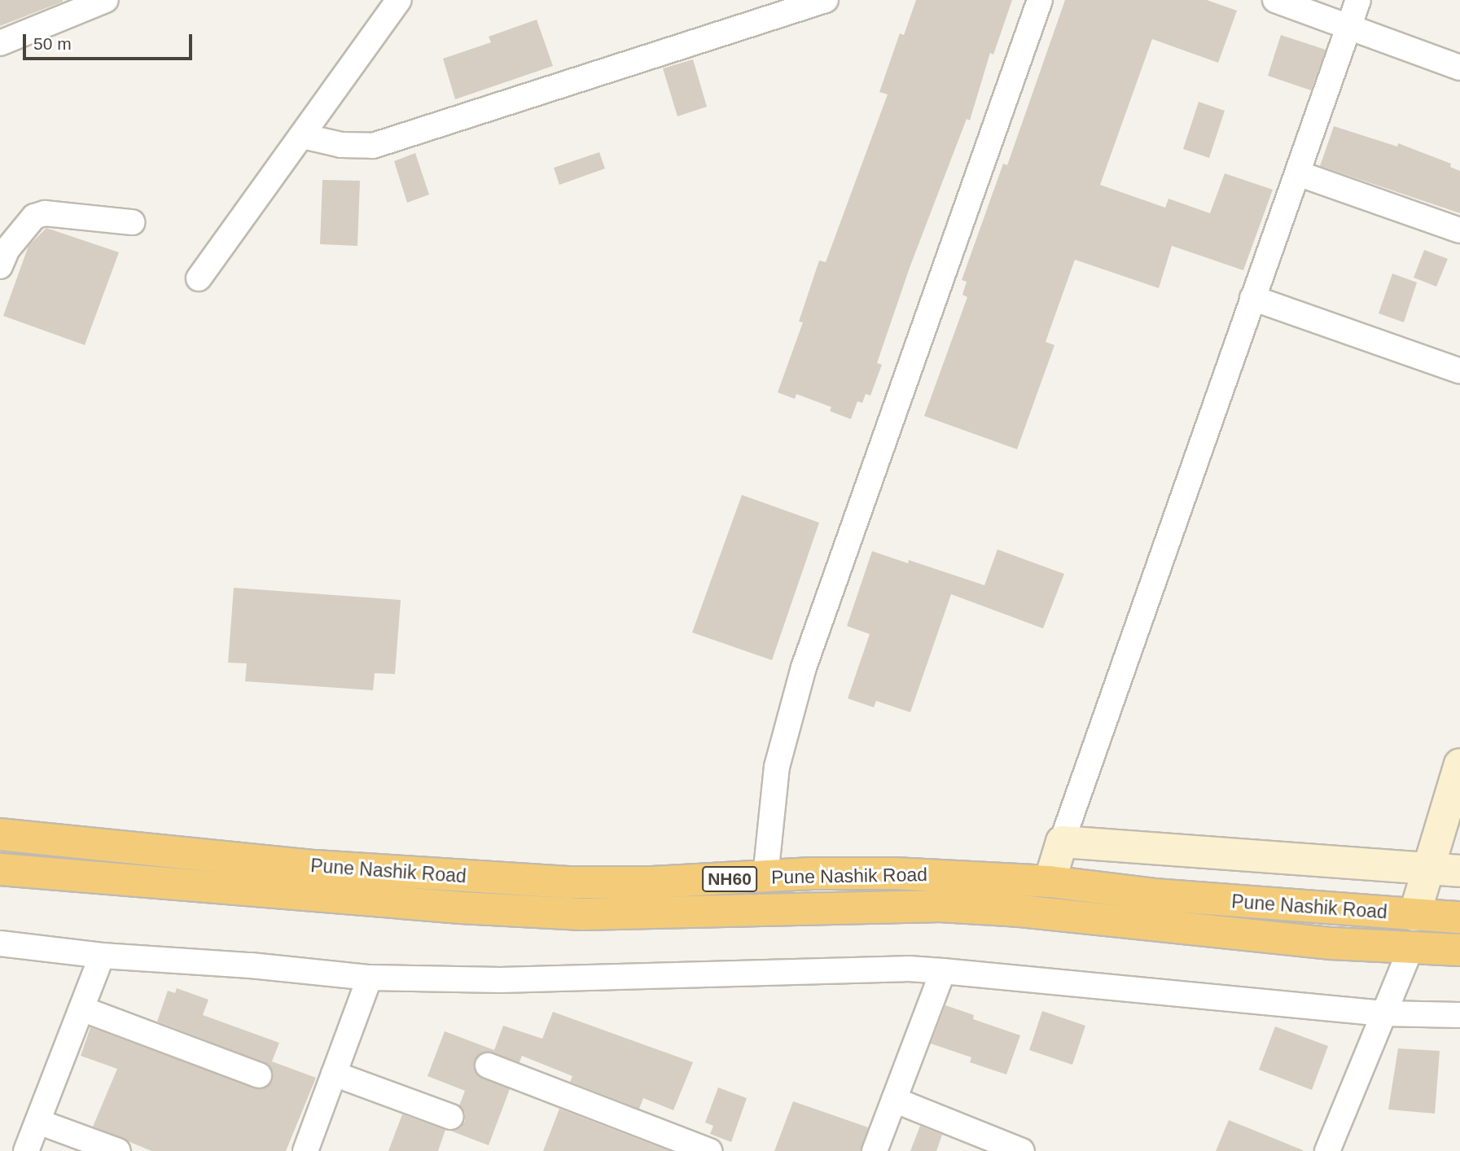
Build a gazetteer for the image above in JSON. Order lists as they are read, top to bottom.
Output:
{
  "streets": {
    "highway": ["Pune Nashik Road", "NH60"]
  },
  "scale_bar": "50 m"
}
